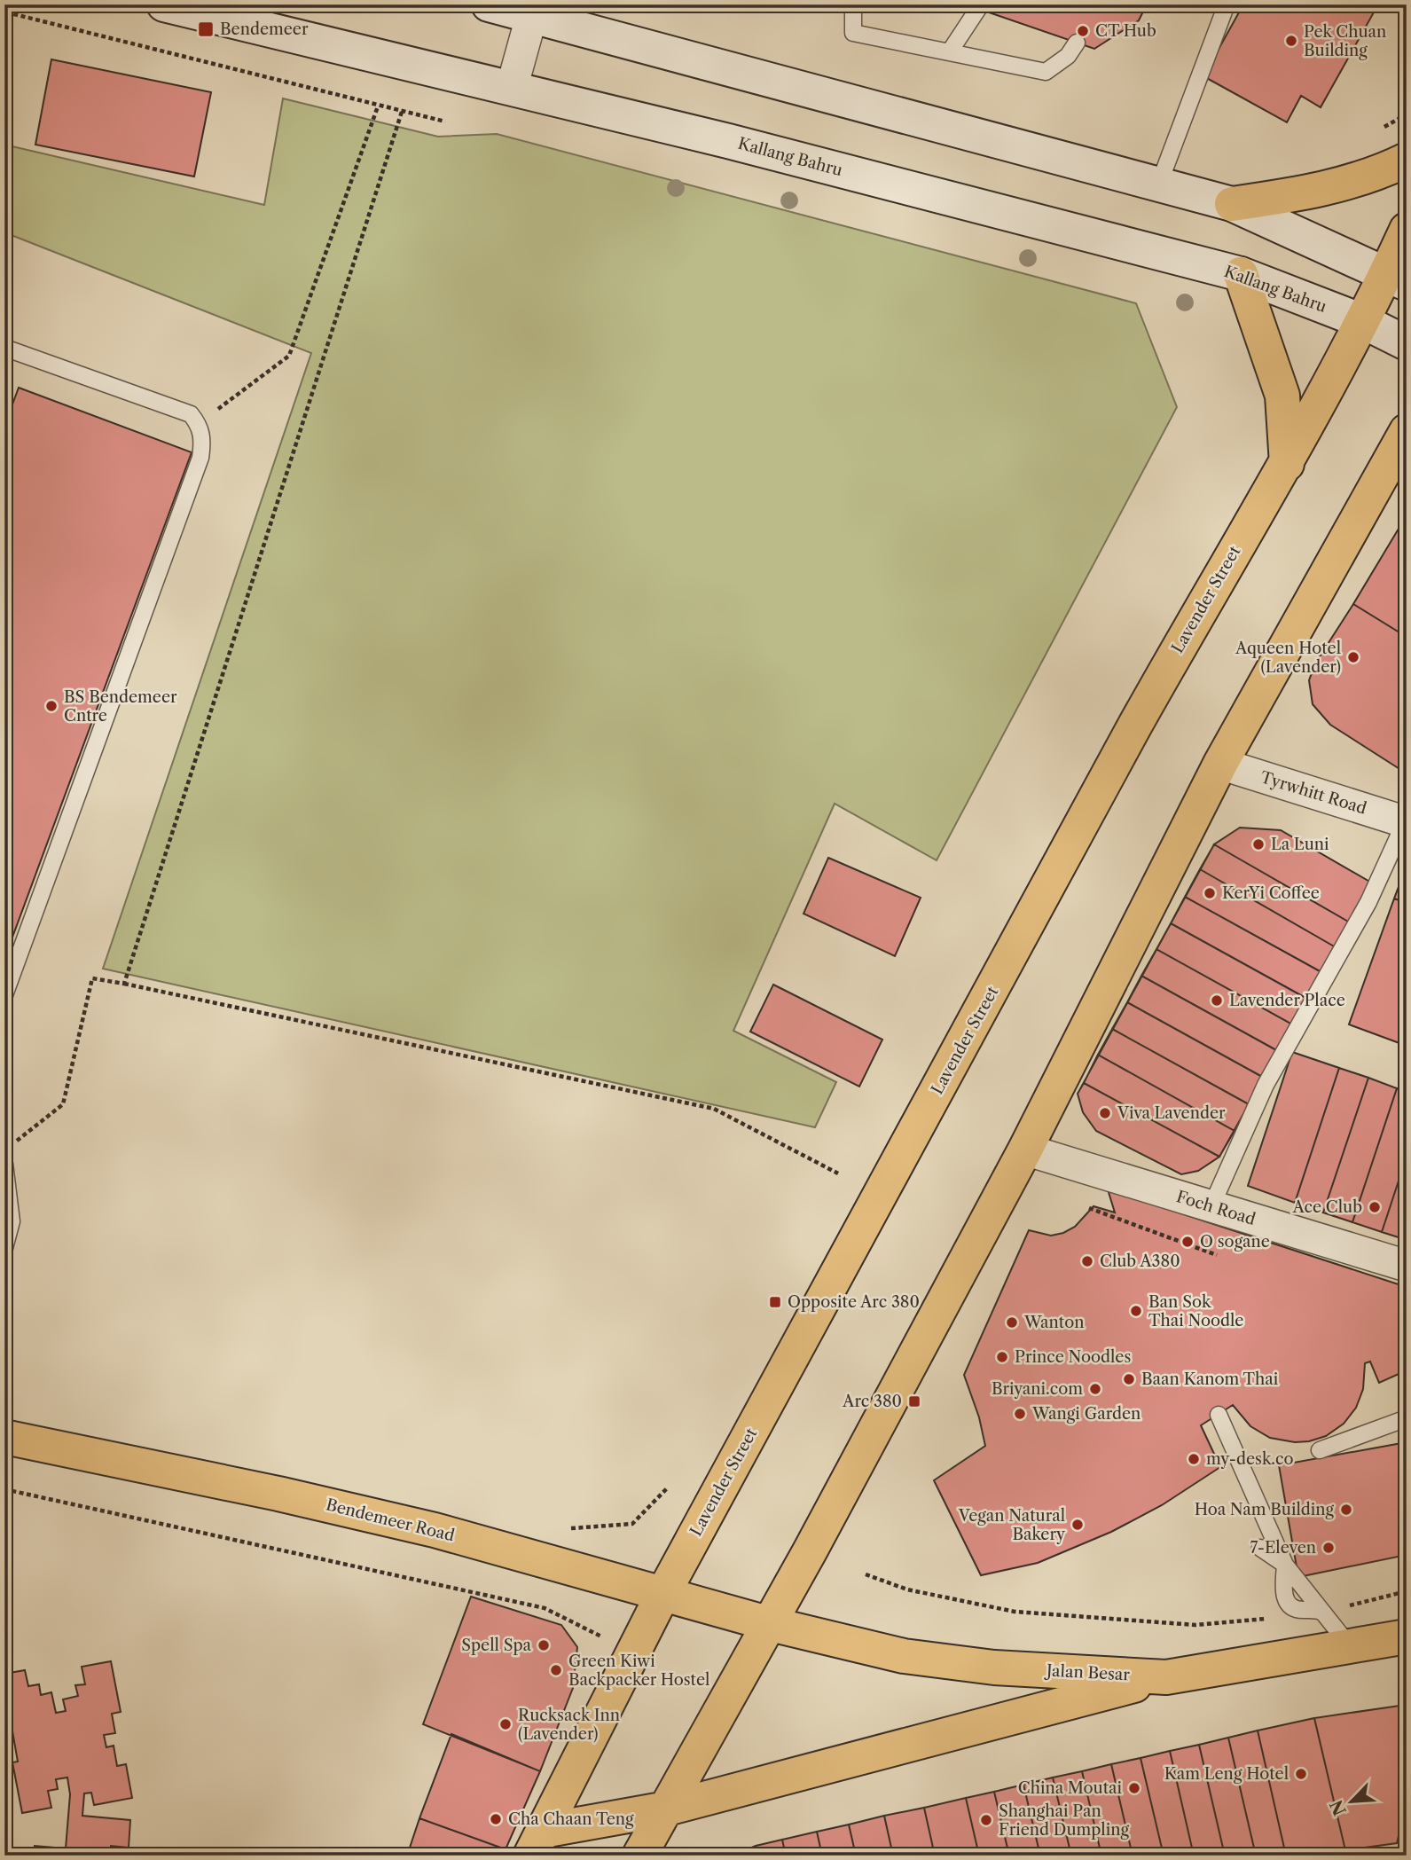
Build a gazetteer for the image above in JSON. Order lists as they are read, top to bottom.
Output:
{
  "streets": {
    "main road": [
      "Kallang Bahru",
      "Lavender Street",
      "Bendemeer Road",
      "Jalan Besar"
    ],
    "street": ["Tyrwhitt Road", "Foch Road"]
  },
  "crossings": [
    ["Kallang Bahru", "Lavender Street"],
    ["Lavender Street", "Bendemeer Road"],
    ["Bendemeer Road", "Jalan Besar"]
  ],
  "places": {
    "transit": ["Bendemeer", "Opposite Arc 380", "Arc 380"],
    "other": [
      "CT Hub",
      "Pek Chuan Building",
      "Aqueen Hotel (Lavender)",
      "BS Bendemeer Cntre",
      "La Luni",
      "KerYi Coffee",
      "Lavender Place",
      "Viva Lavender",
      "Ace Club",
      "O sogane",
      "Club A380",
      "Ban Sok Thai Noodle",
      "Wanton",
      "Prince Noodles",
      "Baan Kanom Thai",
      "Briyani.com",
      "Wangi Garden",
      "my-desk.co",
      "Hoa Nam Building",
      "Vegan Natural Bakery",
      "7-Eleven",
      "Spell Spa",
      "Green Kiwi Backpacker Hostel",
      "Rucksack Inn (Lavender)",
      "Kam Leng Hotel",
      "China Moutai",
      "Cha Chaan Teng",
      "Shanghai Pan Friend Dumpling"
    ]
  },
  "north": "bottom left"
}
